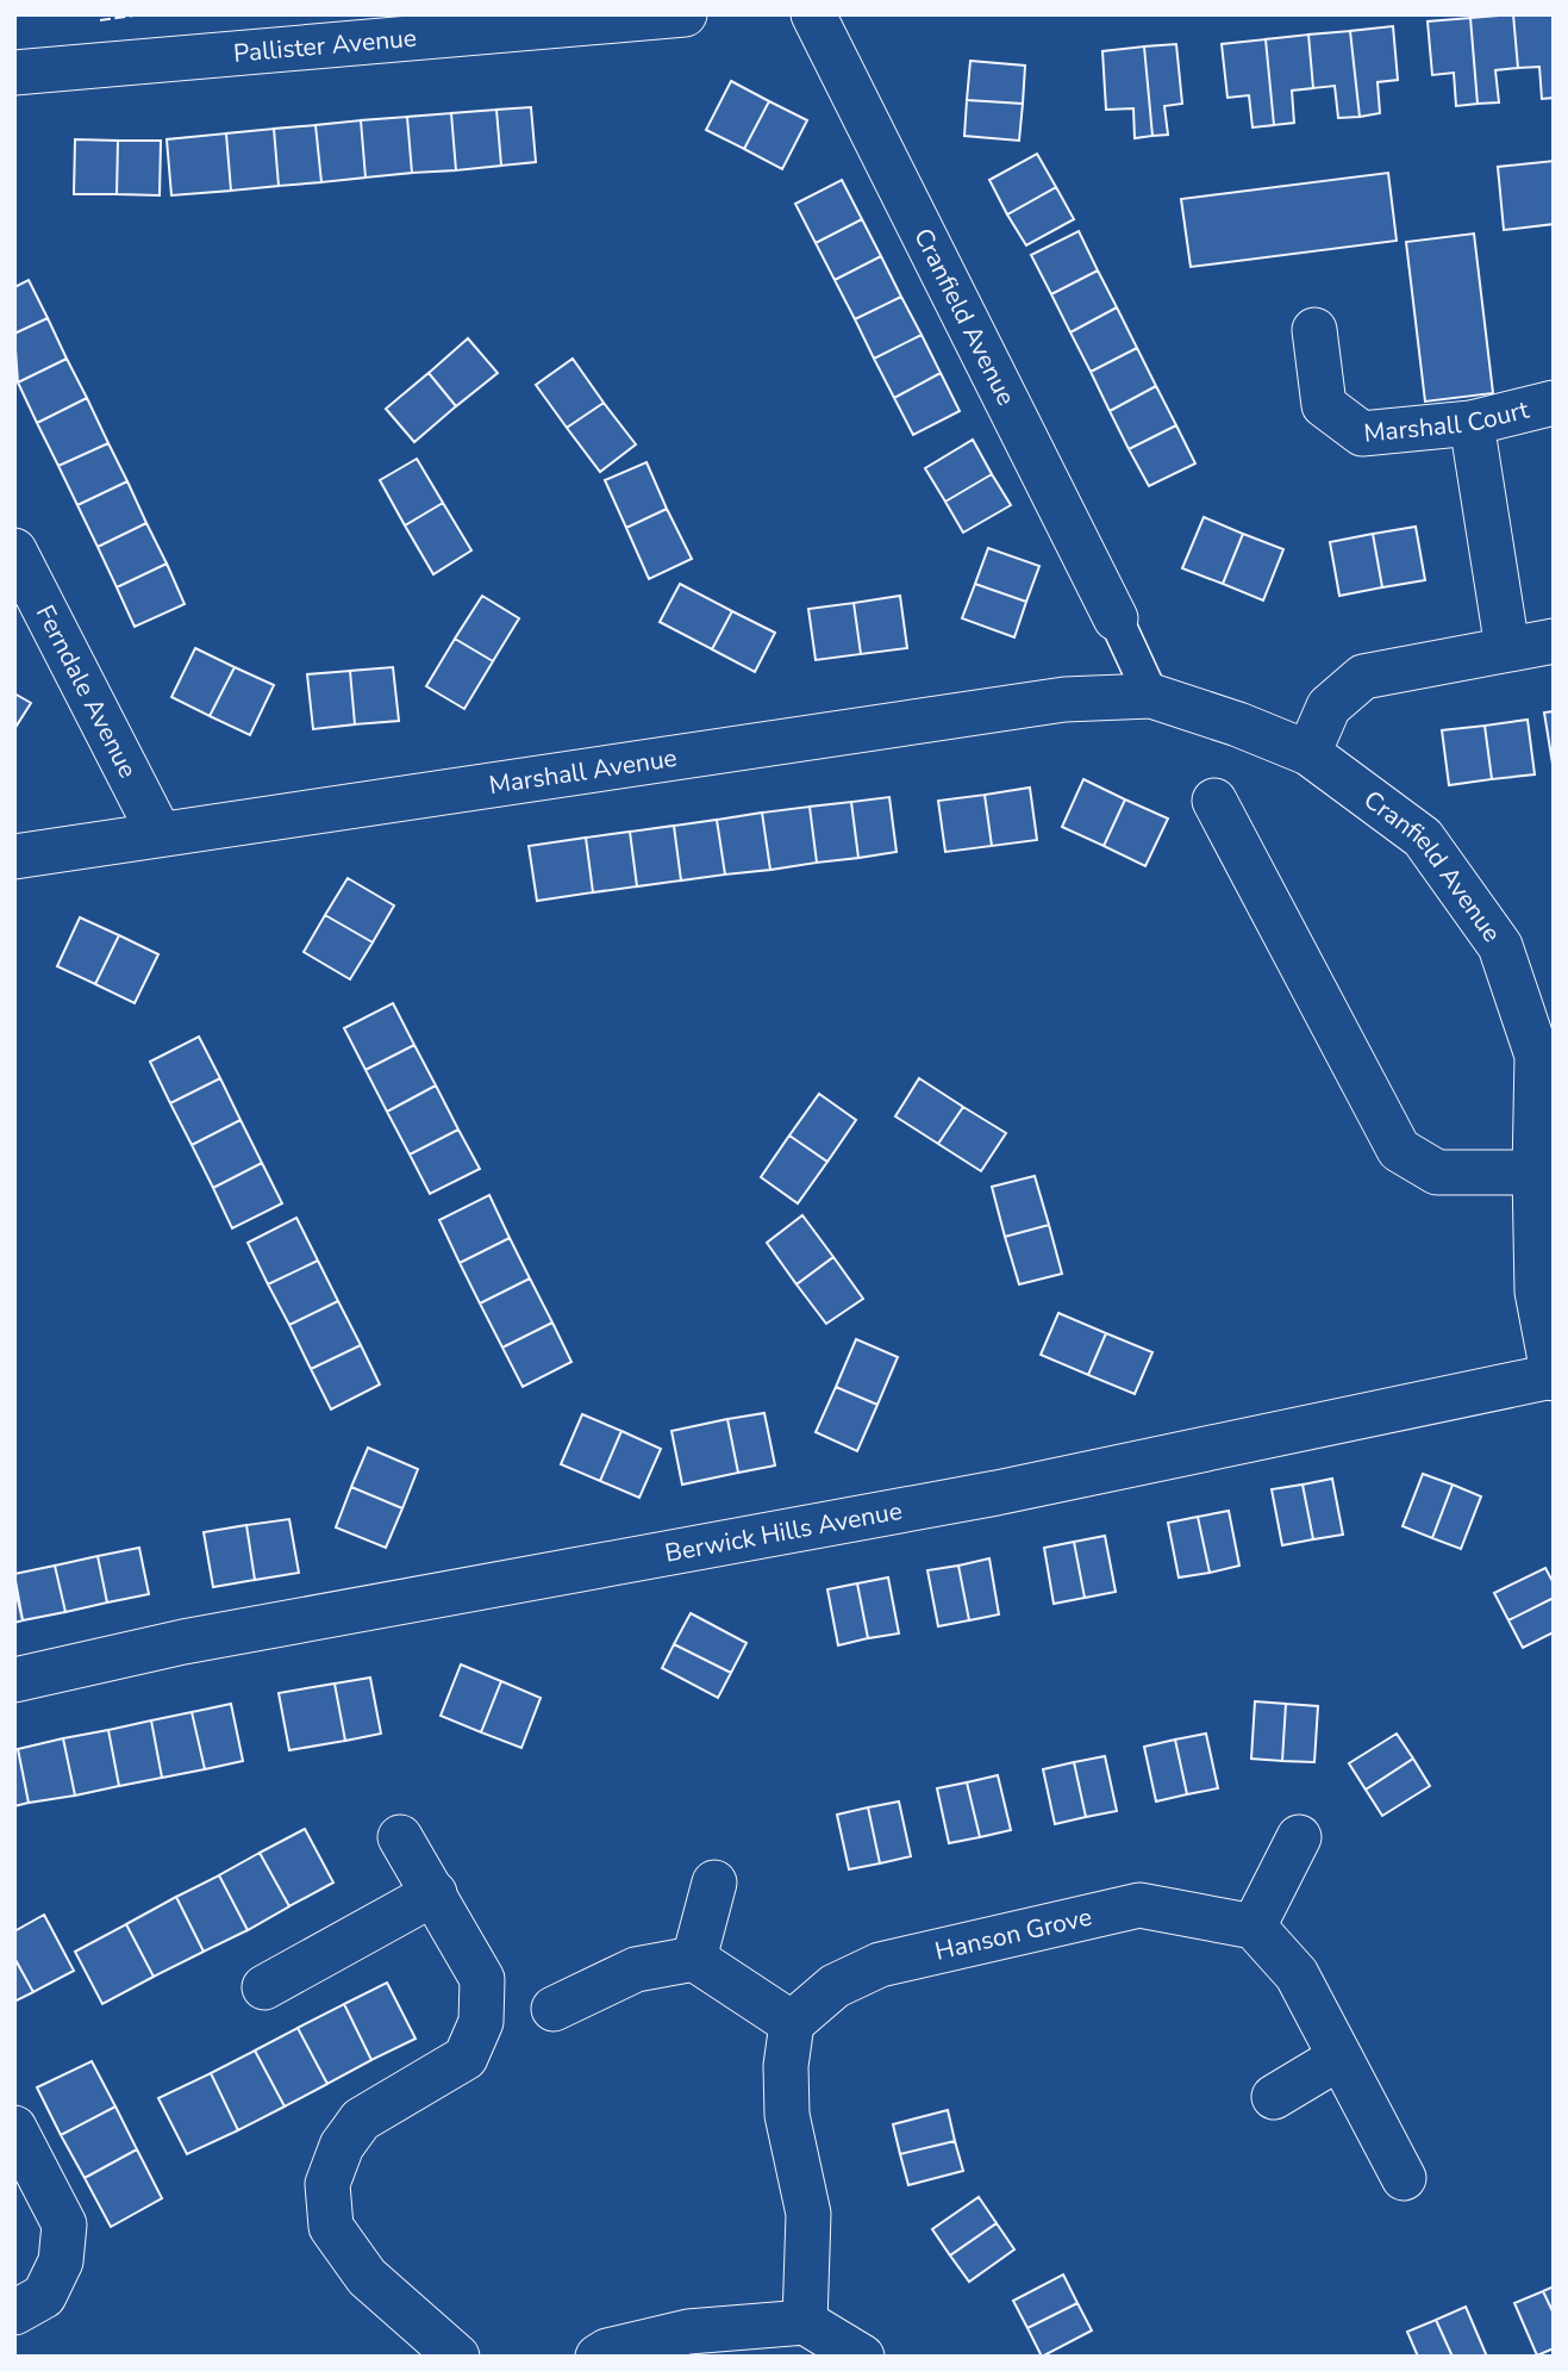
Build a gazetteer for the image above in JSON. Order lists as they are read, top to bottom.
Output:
{
  "streets": {
    "street": [
      "Pallister Avenue",
      "Cranfield Avenue",
      "Marshall Court",
      "Ferndale Avenue",
      "Marshall Avenue",
      "Berwick Hills Avenue",
      "Hanson Grove"
    ]
  },
  "crossings": [
    ["Cranfield Avenue", "Marshall Avenue"],
    ["Cranfield Avenue", "Berwick Hills Avenue"],
    ["Ferndale Avenue", "Marshall Avenue"]
  ]
}
